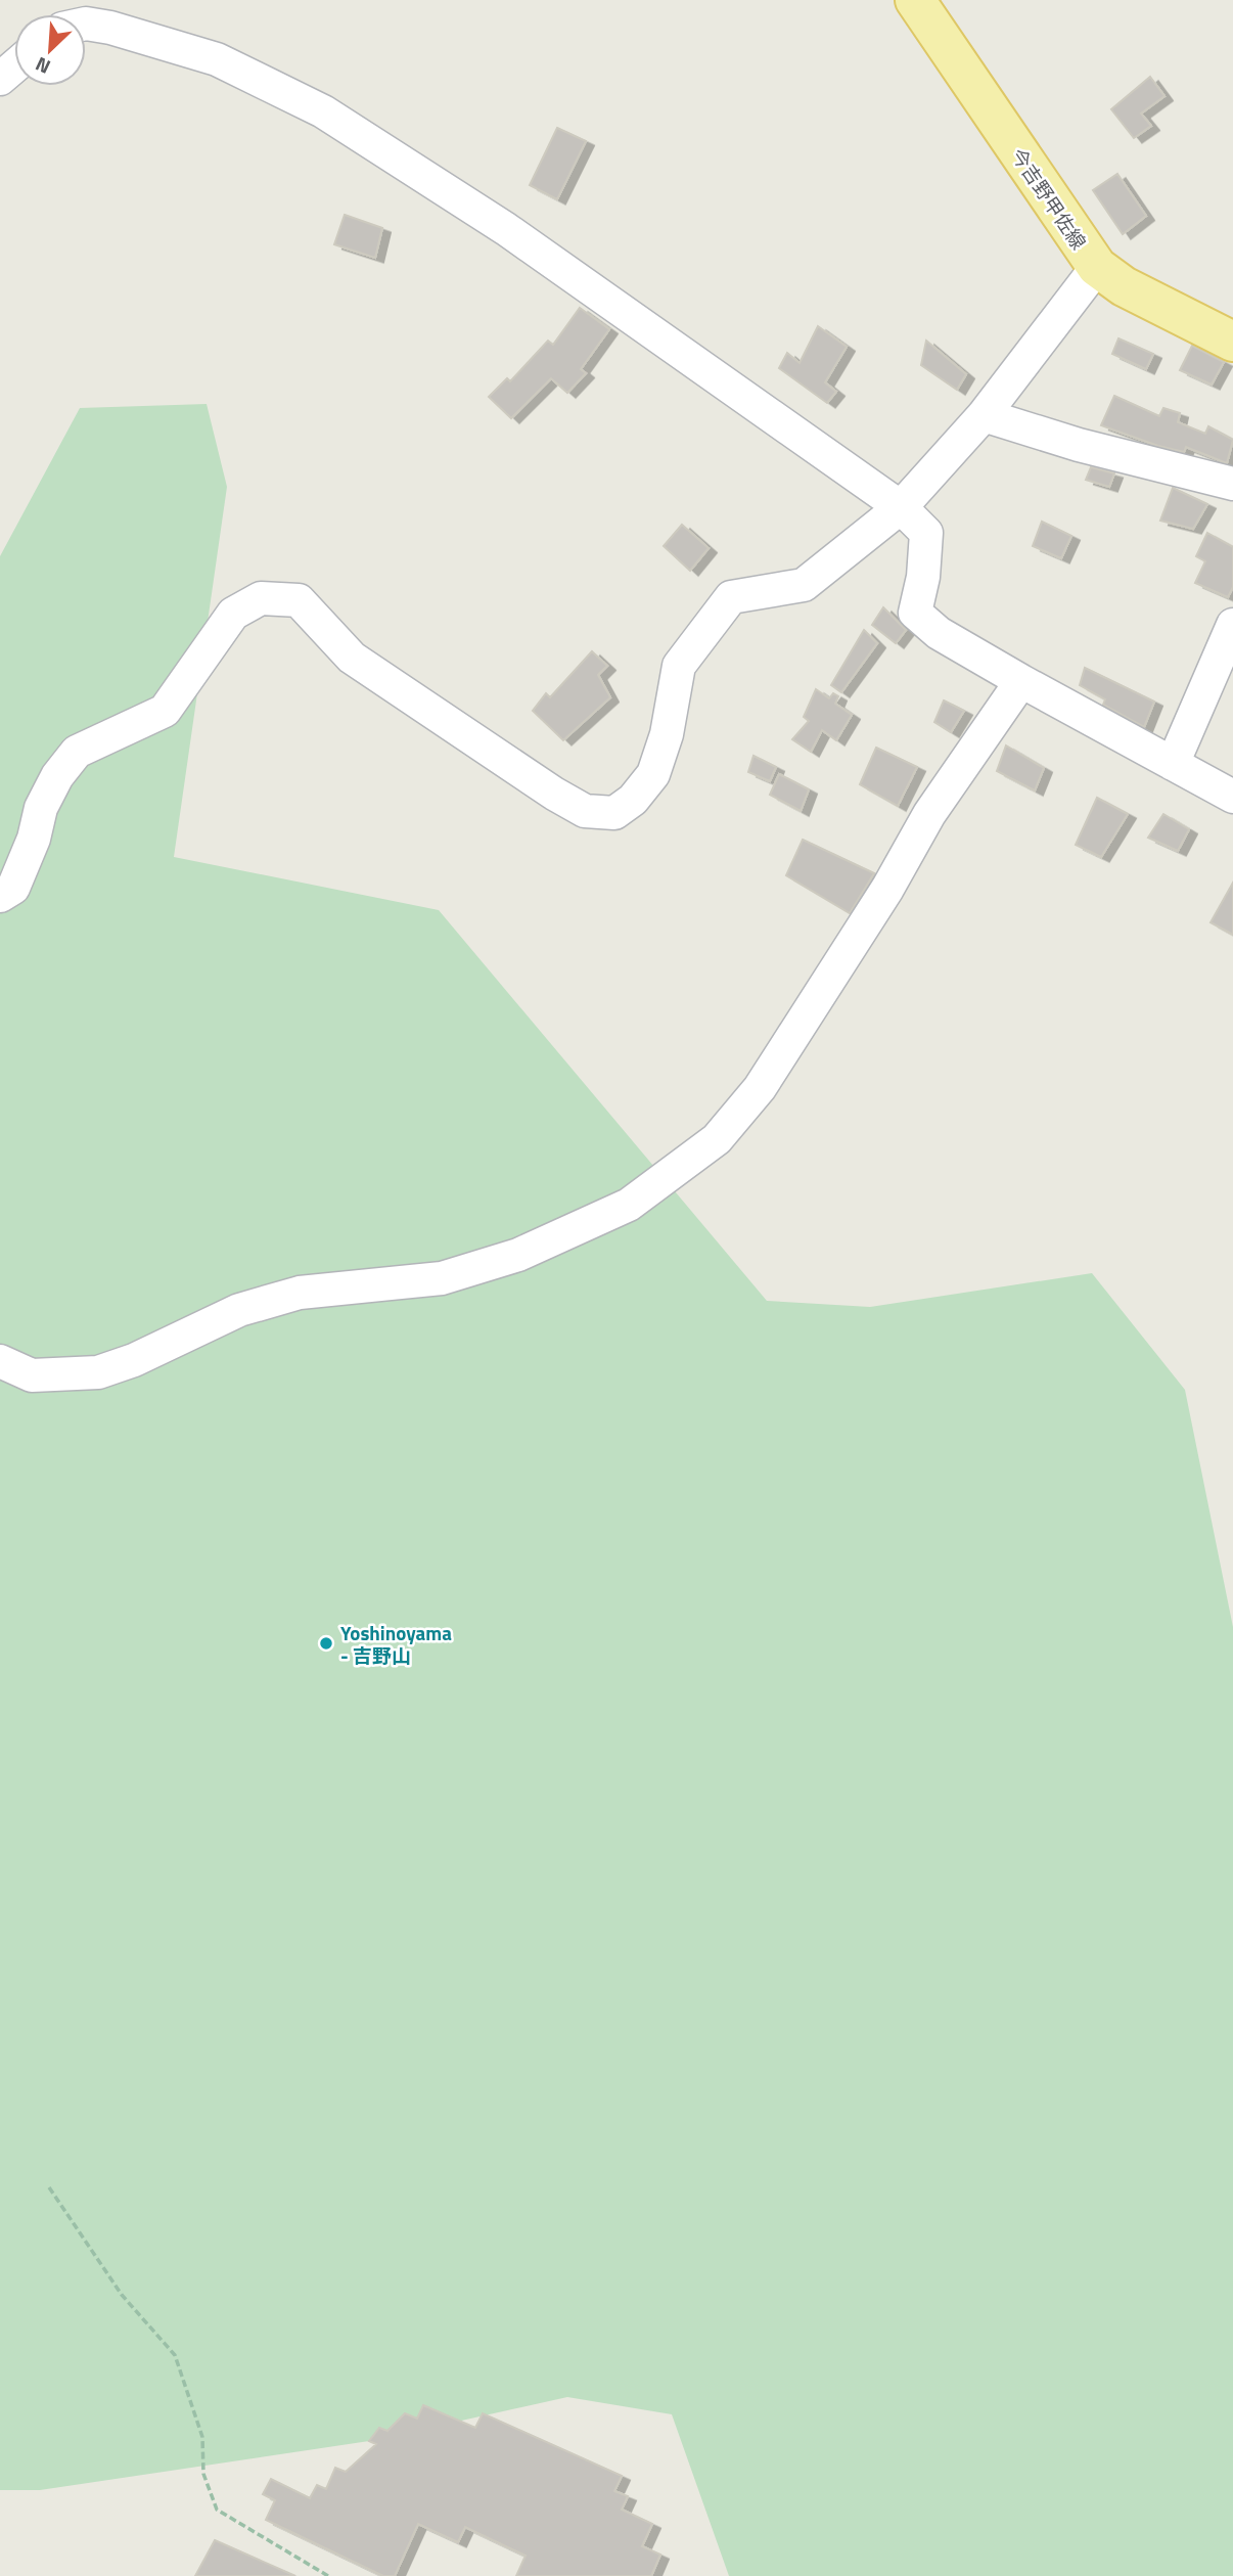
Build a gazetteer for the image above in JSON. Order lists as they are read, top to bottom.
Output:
{
  "streets": {
    "main road": ["今吉野甲佐線"]
  },
  "places": ["Yoshinoyama - 吉野山"],
  "north": "bottom left"
}
